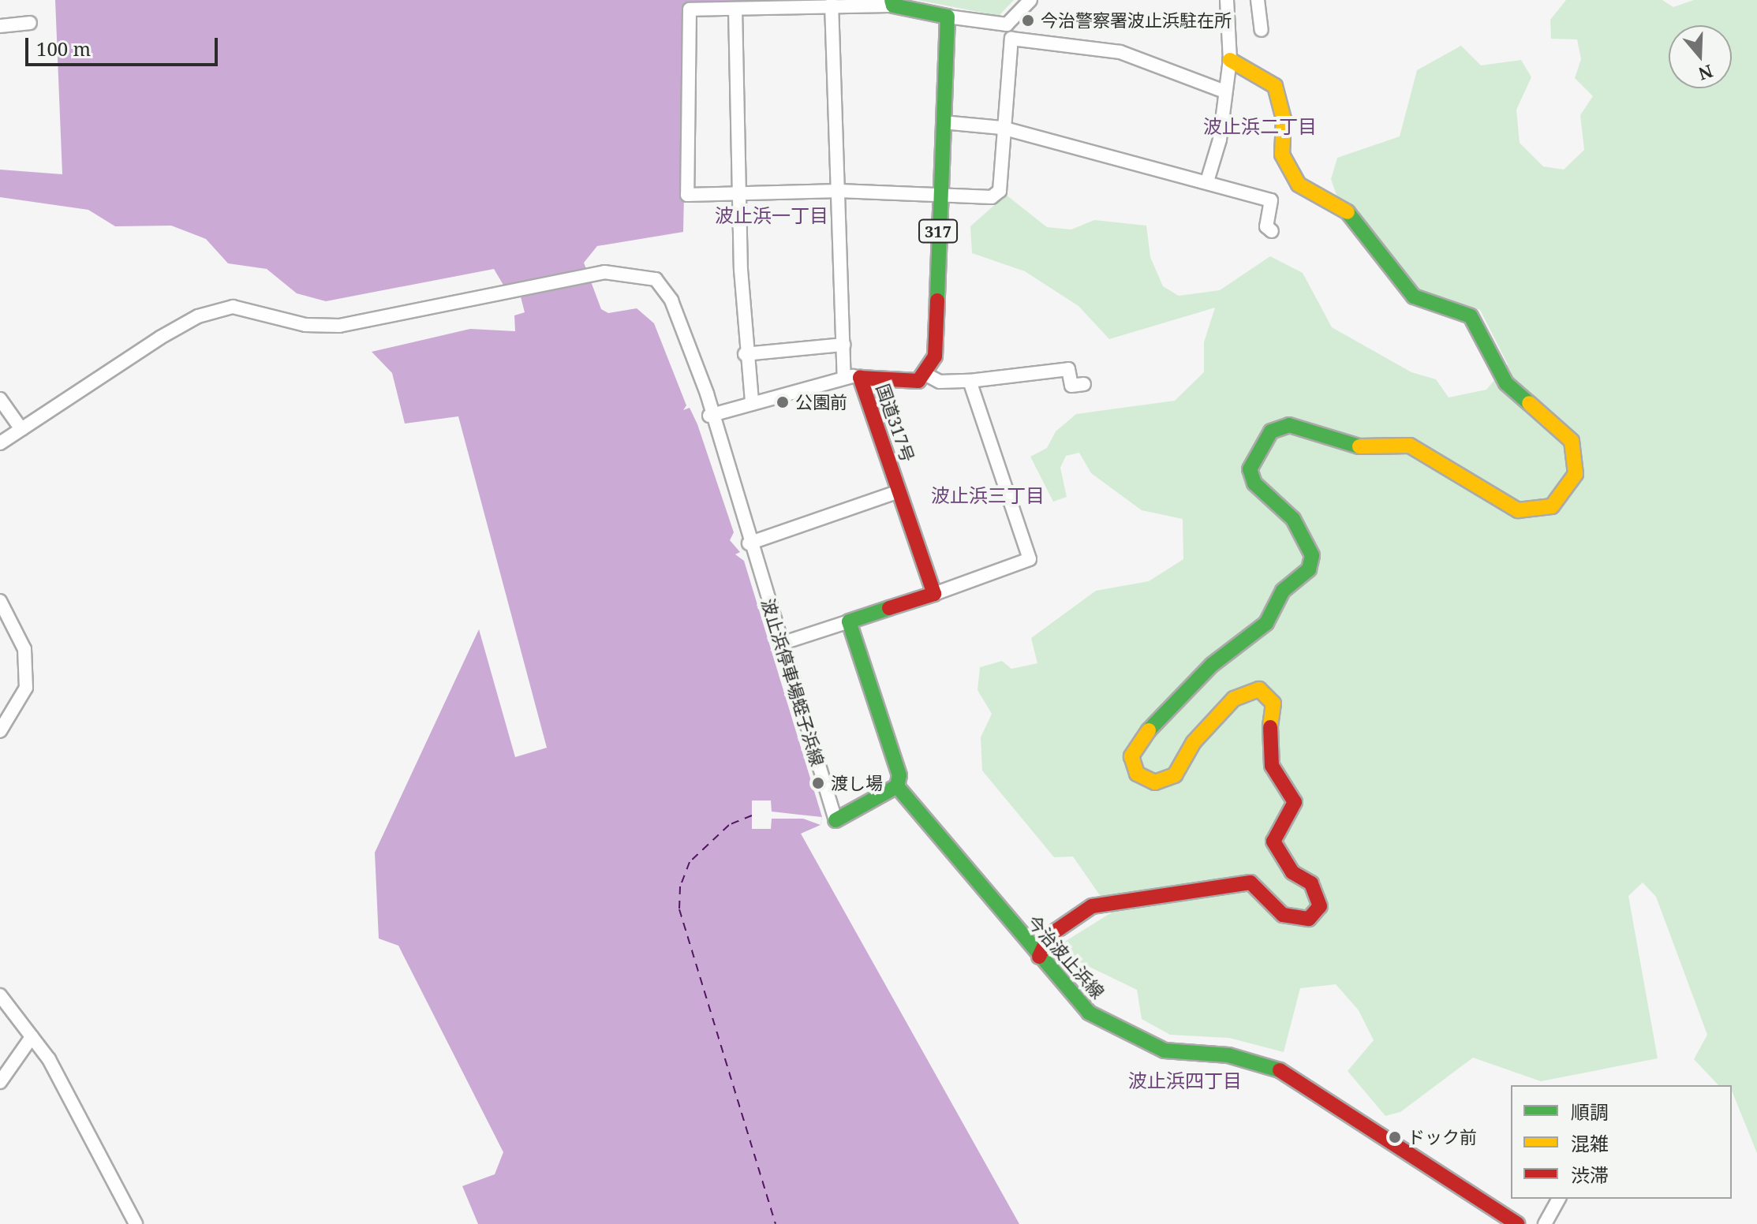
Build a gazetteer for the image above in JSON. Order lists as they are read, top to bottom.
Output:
{
  "streets": {
    "main road": ["317", "国道317号", "今治波止浜線"],
    "street": ["波止浜停車場蛭子浜線"]
  },
  "crossings": [
    ["317", "国道317号"]
  ],
  "districts": [
    "波止浜二丁目",
    "波止浜一丁目",
    "波止浜三丁目",
    "波止浜四丁目"
  ],
  "places": [
    "今治警察署波止浜駐在所",
    "公園前",
    "渡し場",
    "ドック前"
  ],
  "legend": ["順調", "混雑", "渋滞"],
  "scale_bar": "100 m",
  "north": "bottom"
}
